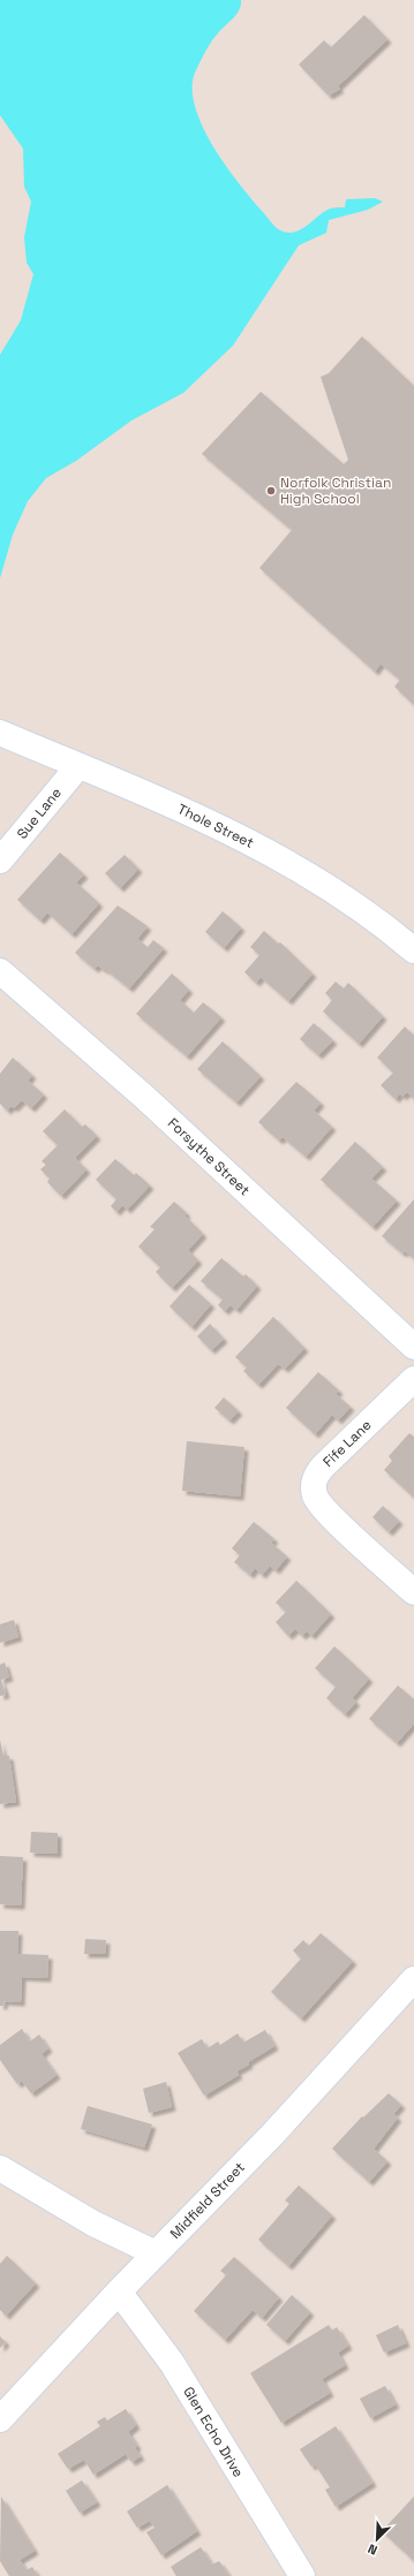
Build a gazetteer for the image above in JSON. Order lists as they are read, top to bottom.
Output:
{
  "streets": {
    "street": [
      "Sue Lane",
      "Thole Street",
      "Forsythe Street",
      "Fife Lane",
      "Midfield Street",
      "Glen Echo Drive"
    ]
  },
  "crossings": [
    ["Sue Lane", "Thole Street"],
    ["Midfield Street", "Glen Echo Drive"]
  ],
  "places": ["Norfolk Christian High School"],
  "north": "bottom left"
}
